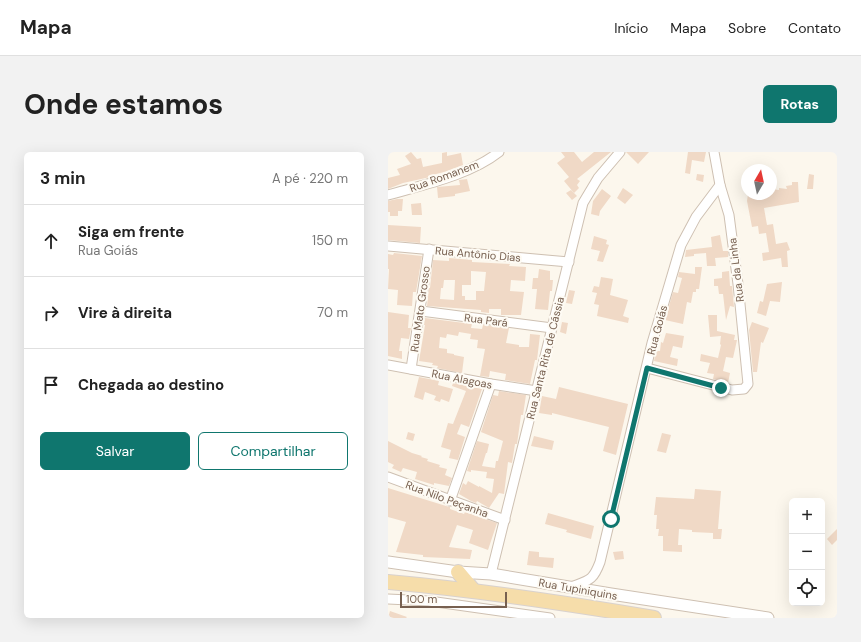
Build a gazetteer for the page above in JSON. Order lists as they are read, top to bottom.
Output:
{
  "streets": {
    "street": [
      "Rua Romanem",
      "Rua Antônio Dias",
      "Rua da Linha",
      "Rua Mato Grosso",
      "Rua Pará",
      "Rua Goiás",
      "Rua Santa Rita de Cássia",
      "Rua Alagoas",
      "Rua Nilo Peçanha",
      "Rua Tupiniquins"
    ]
  },
  "crossings": [
    ["Rua Antônio Dias", "Rua Mato Grosso"],
    ["Rua Antônio Dias", "Rua Santa Rita de Cássia"],
    ["Rua da Linha", "Rua Goiás"],
    ["Rua Mato Grosso", "Rua Pará"],
    ["Rua Mato Grosso", "Rua Alagoas"],
    ["Rua Pará", "Rua Santa Rita de Cássia"],
    ["Rua Goiás", "Rua Tupiniquins"],
    ["Rua Santa Rita de Cássia", "Rua Alagoas"],
    ["Rua Santa Rita de Cássia", "Rua Nilo Peçanha"],
    ["Rua Santa Rita de Cássia", "Rua Tupiniquins"]
  ],
  "scale_bar": "100 m",
  "north": "top",
  "page": {
    "header": "Mapa",
    "nav": [
      "Início",
      "Mapa",
      "Sobre",
      "Contato"
    ],
    "buttons": [
      "Rotas",
      ["Salvar", "Compartilhar"]
    ],
    "title": "Onde estamos",
    "heading": ["3 min", "A pé · 220 m"],
    "list": [
      ["Siga em frente", "Rua Goiás", "150 m"],
      ["Vire à direita", "70 m"],
      "Chegada ao destino"
    ],
    "map_buttons": ["+", "−"],
    "scale": "100 m"
  }
}
